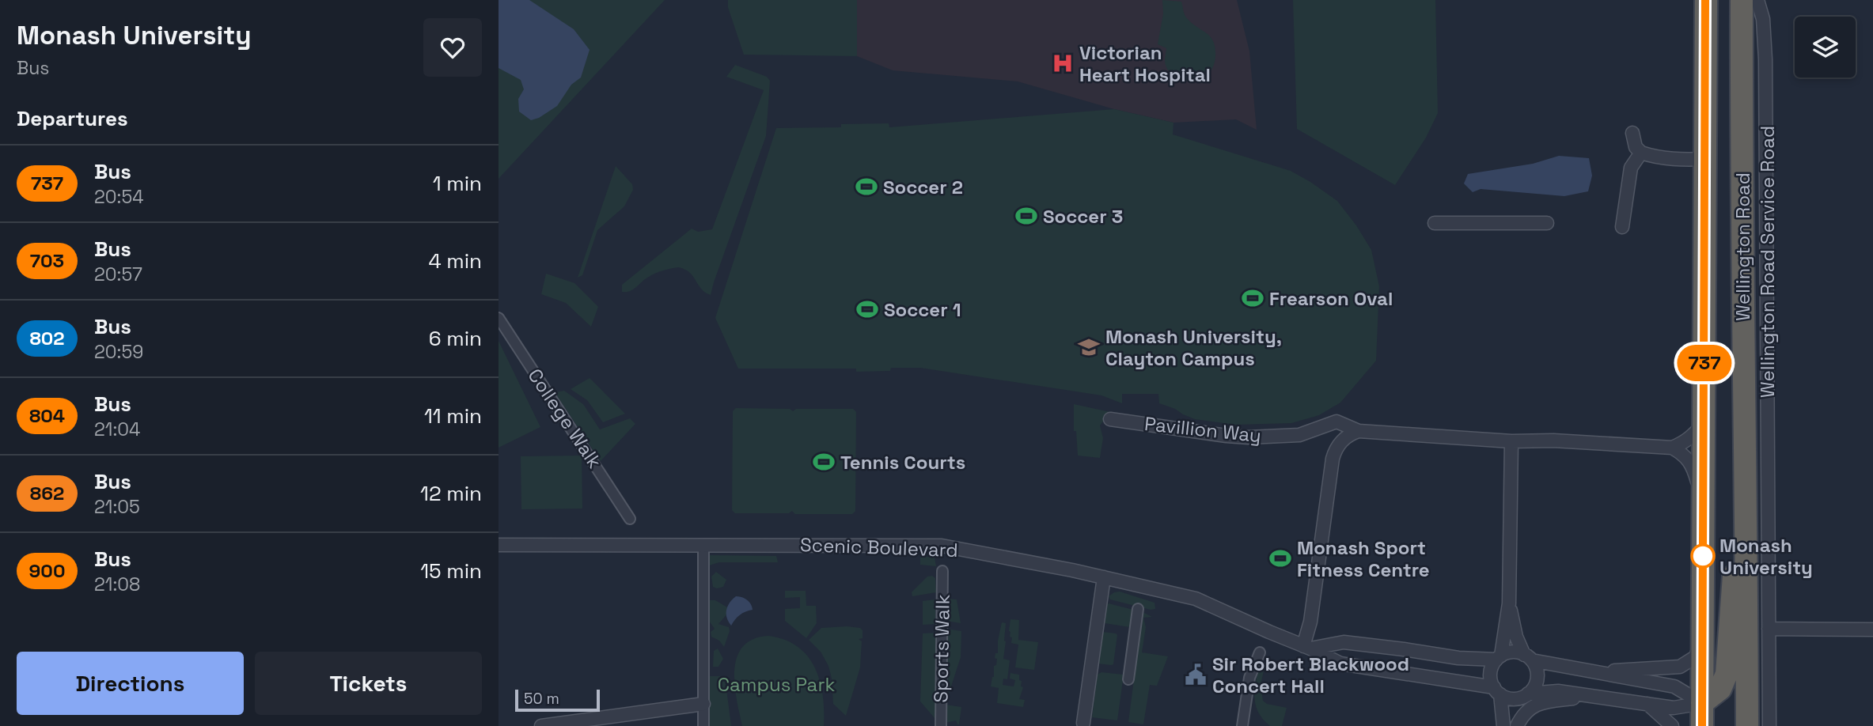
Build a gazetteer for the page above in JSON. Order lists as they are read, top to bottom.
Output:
{
  "streets": {
    "highway": ["Wellington Road"],
    "street": [
      "Wellington Road Service Road",
      "College Walk",
      "Pavillion Way",
      "Scenic Boulevard",
      "Sports Walk"
    ]
  },
  "parks": ["Campus Park"],
  "places": {
    "hospital": ["Victorian Heart Hospital"],
    "sports": [
      "Soccer 2",
      "Soccer 3",
      "Frearson Oval",
      "Soccer 1",
      "Tennis Courts",
      "Monash Sport Fitness Centre"
    ],
    "school or university": ["Monash University, Clayton Campus"],
    "other": ["Monash University"],
    "public building": ["Sir Robert Blackwood Concert Hall"]
  },
  "lines": ["bus line 737"],
  "scale_bar": "50 m",
  "page": {
    "heading": [
      ["Monash University", "Bus"],
      "Departures"
    ],
    "on_map": "737",
    "list": [
      {
        "mark": "737",
        "name": "Bus",
        "note": "20:54",
        "value": "1 min"
      },
      {
        "mark": "703",
        "name": "Bus",
        "note": "20:57",
        "value": "4 min"
      },
      {
        "mark": "802",
        "name": "Bus",
        "note": "20:59",
        "value": "6 min"
      },
      {
        "mark": "804",
        "name": "Bus",
        "note": "21:04",
        "value": "11 min"
      },
      {
        "mark": "862",
        "name": "Bus",
        "note": "21:05",
        "value": "12 min"
      },
      {
        "mark": "900",
        "name": "Bus",
        "note": "21:08",
        "value": "15 min"
      }
    ],
    "buttons": ["Directions", "Tickets"],
    "scale": "50 m"
  }
}
